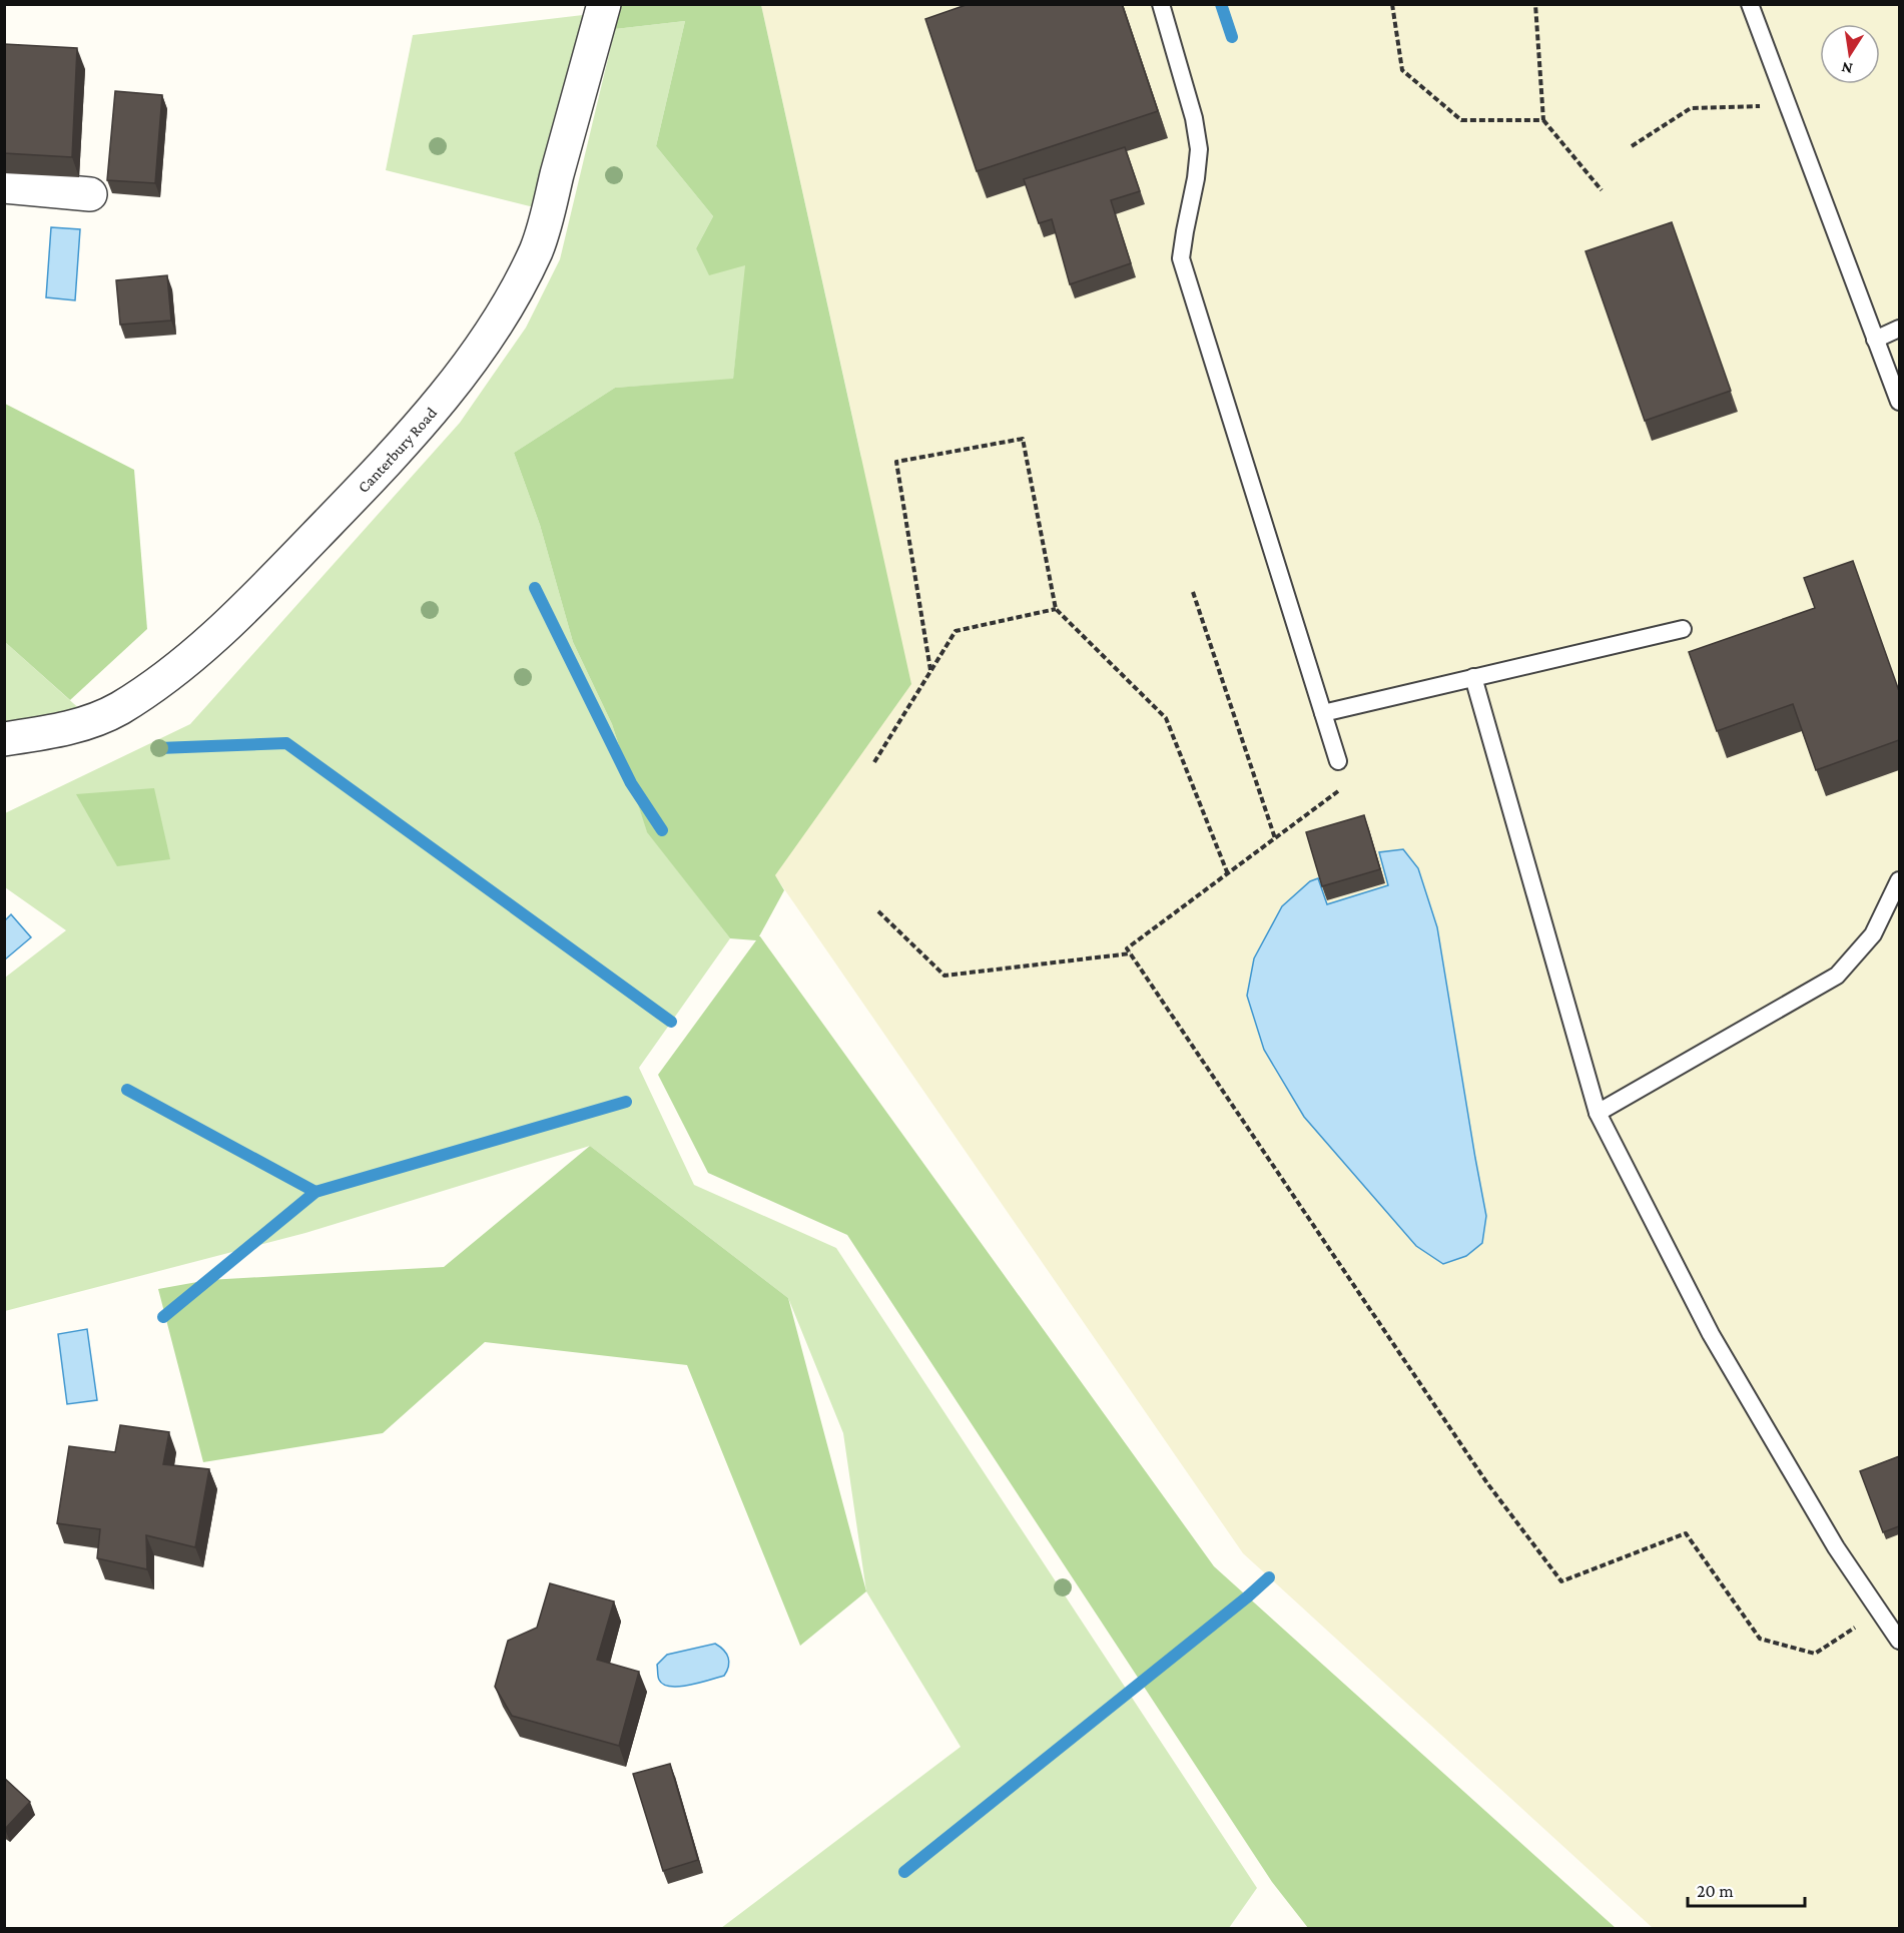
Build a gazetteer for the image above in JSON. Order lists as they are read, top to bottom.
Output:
{
  "streets": {
    "street": ["Canterbury Road"]
  },
  "scale_bar": "20 m",
  "north": "bottom"
}
